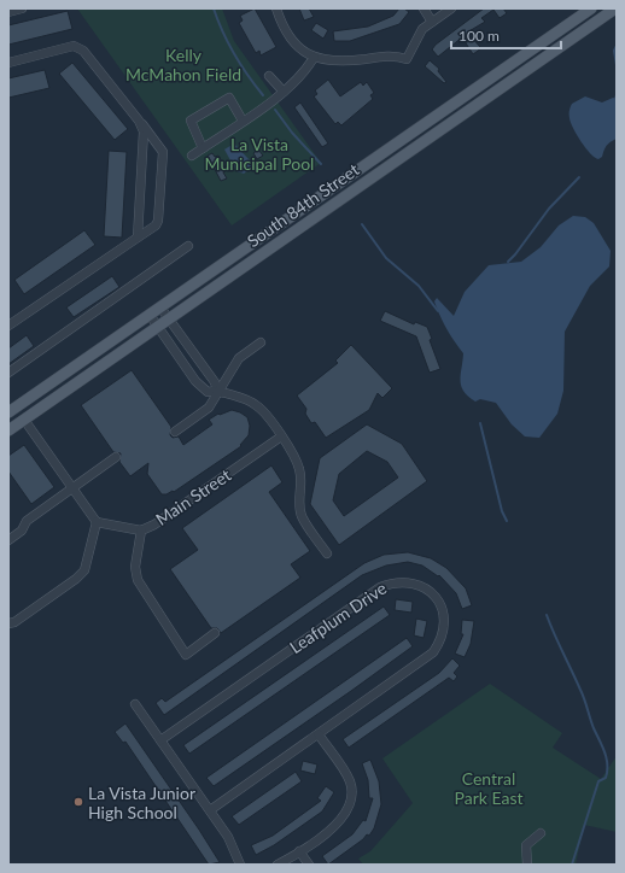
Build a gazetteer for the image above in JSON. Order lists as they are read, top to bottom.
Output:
{
  "streets": {
    "main road": ["South 84th Street"],
    "street": ["Main Street", "Leafplum Drive"]
  },
  "parks": ["Kelly McMahon Field", "La Vista Municipal Pool", "Central Park East"],
  "places": ["La Vista Junior High School"],
  "scale_bar": "100 m"
}
